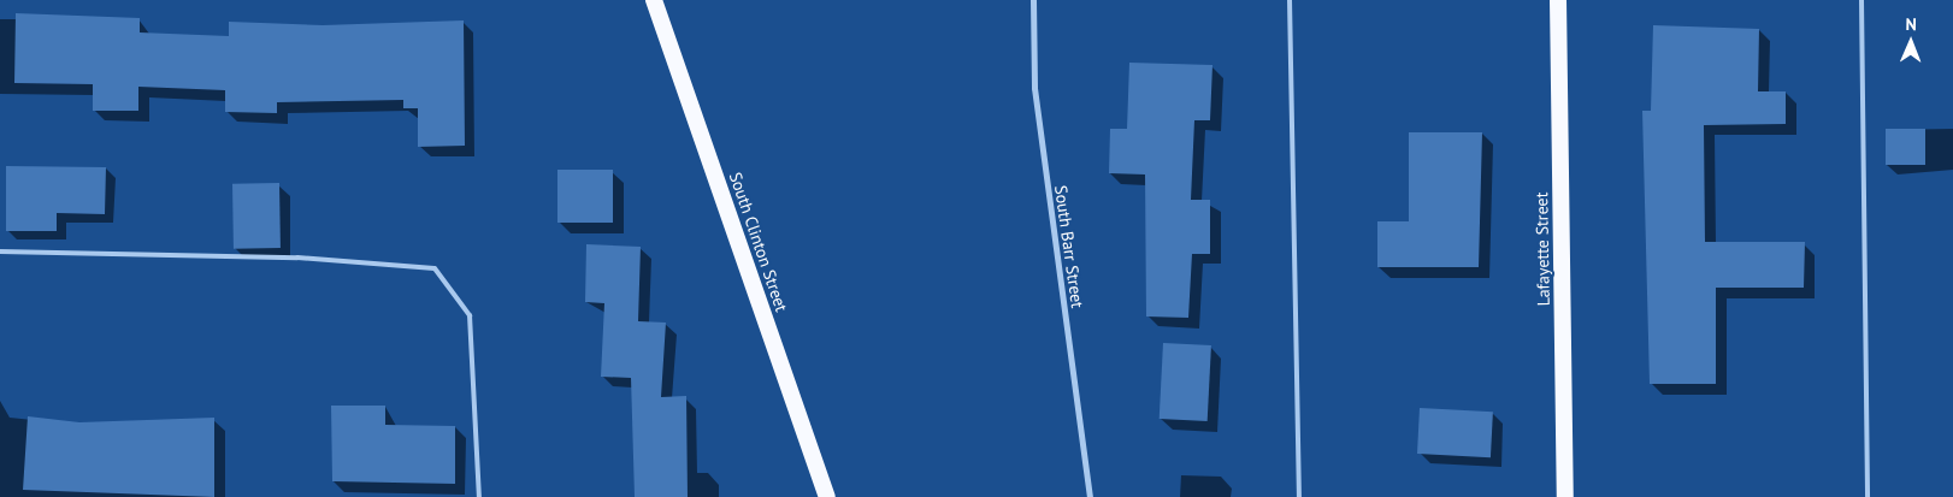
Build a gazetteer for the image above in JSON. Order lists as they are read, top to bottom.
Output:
{
  "streets": {
    "highway": ["South Clinton Street", "Lafayette Street"],
    "street": ["South Barr Street"]
  },
  "north": "top"
}
